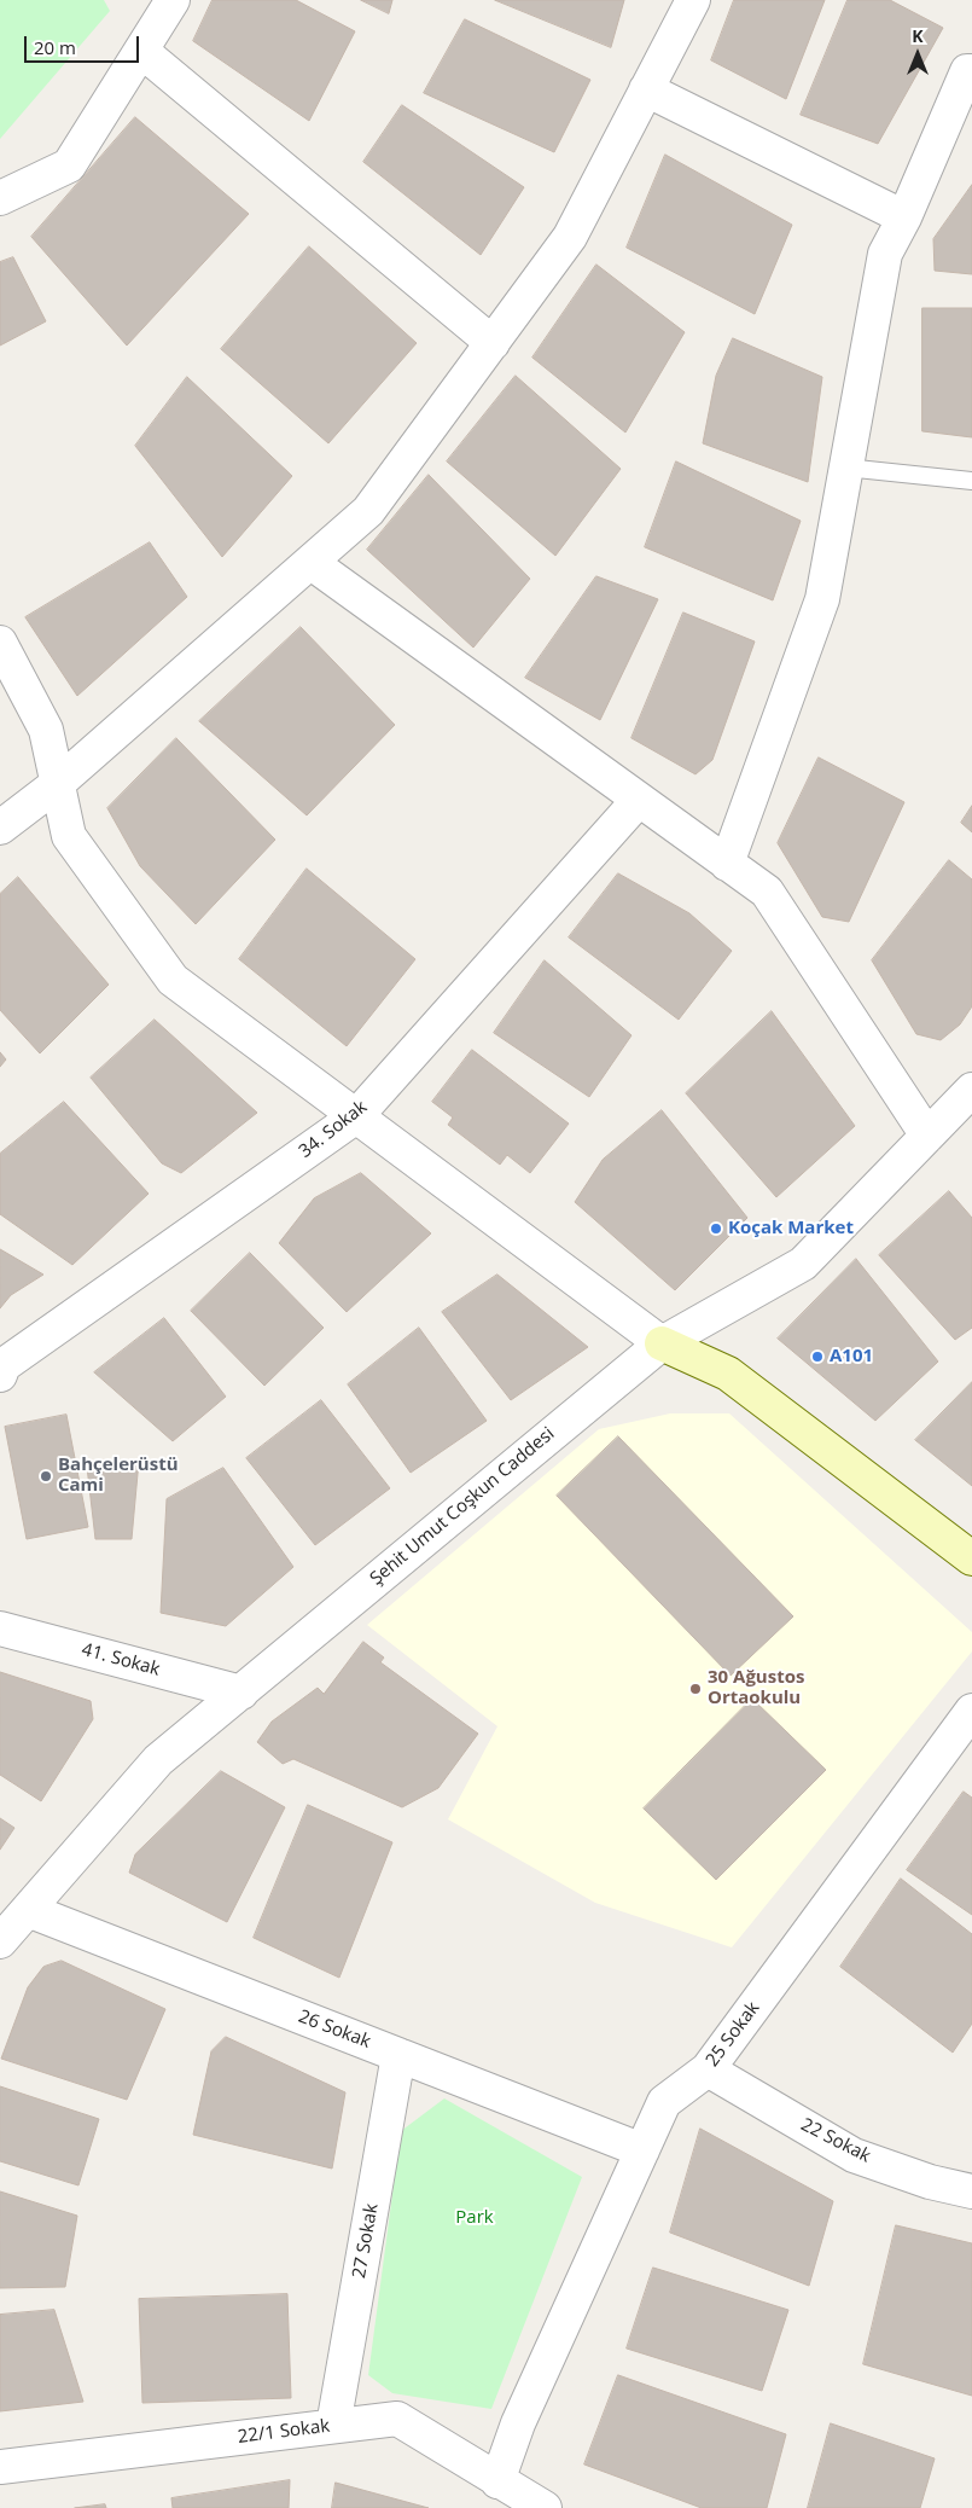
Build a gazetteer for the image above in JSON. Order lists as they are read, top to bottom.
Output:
{
  "streets": {
    "street": [
      "34. Sokak",
      "Şehit Umut Coşkun Caddesi",
      "41. Sokak",
      "26 Sokak",
      "25 Sokak",
      "22 Sokak",
      "27 Sokak",
      "22/1 Sokak"
    ]
  },
  "crossings": [
    ["Şehit Umut Coşkun Caddesi", "41. Sokak"],
    ["Şehit Umut Coşkun Caddesi", "26 Sokak"],
    ["26 Sokak", "25 Sokak"],
    ["26 Sokak", "27 Sokak"],
    ["25 Sokak", "22 Sokak"],
    ["25 Sokak", "22/1 Sokak"],
    ["27 Sokak", "22/1 Sokak"]
  ],
  "parks": ["Park"],
  "places": [
    "Koçak Market",
    "A101",
    "Bahçelerüstü Cami",
    "30 Ağustos Ortaokulu"
  ],
  "scale_bar": "20 m",
  "north": "top"
}
